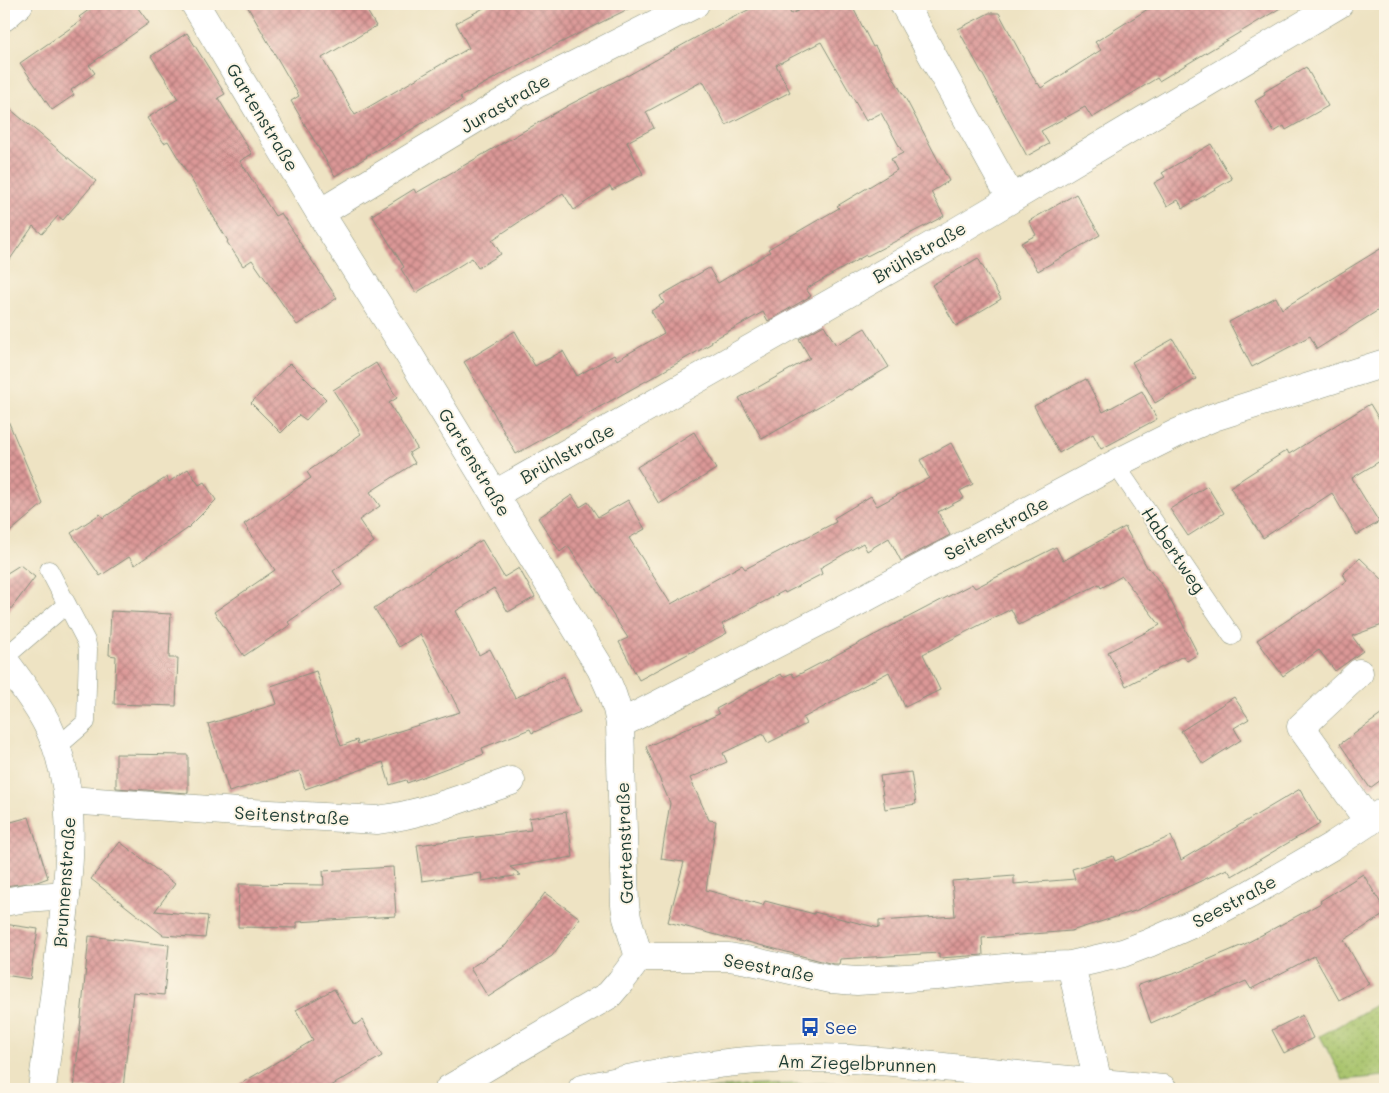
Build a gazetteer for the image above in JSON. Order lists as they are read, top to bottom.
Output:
{
  "streets": {
    "street": [
      "Jurastraße",
      "Gartenstraße",
      "Brühlstraße",
      "Seitenstraße",
      "Brunnenstraße",
      "Seestraße",
      "Am Ziegelbrunnen"
    ],
    "lane": ["Habertweg"]
  },
  "crossings": [
    ["Jurastraße", "Gartenstraße"],
    ["Gartenstraße", "Brühlstraße"],
    ["Gartenstraße", "Seitenstraße"],
    ["Gartenstraße", "Seestraße"],
    ["Seitenstraße", "Habertweg"],
    ["Seitenstraße", "Brunnenstraße"]
  ],
  "places": {
    "bus stop": ["See"]
  }
}
